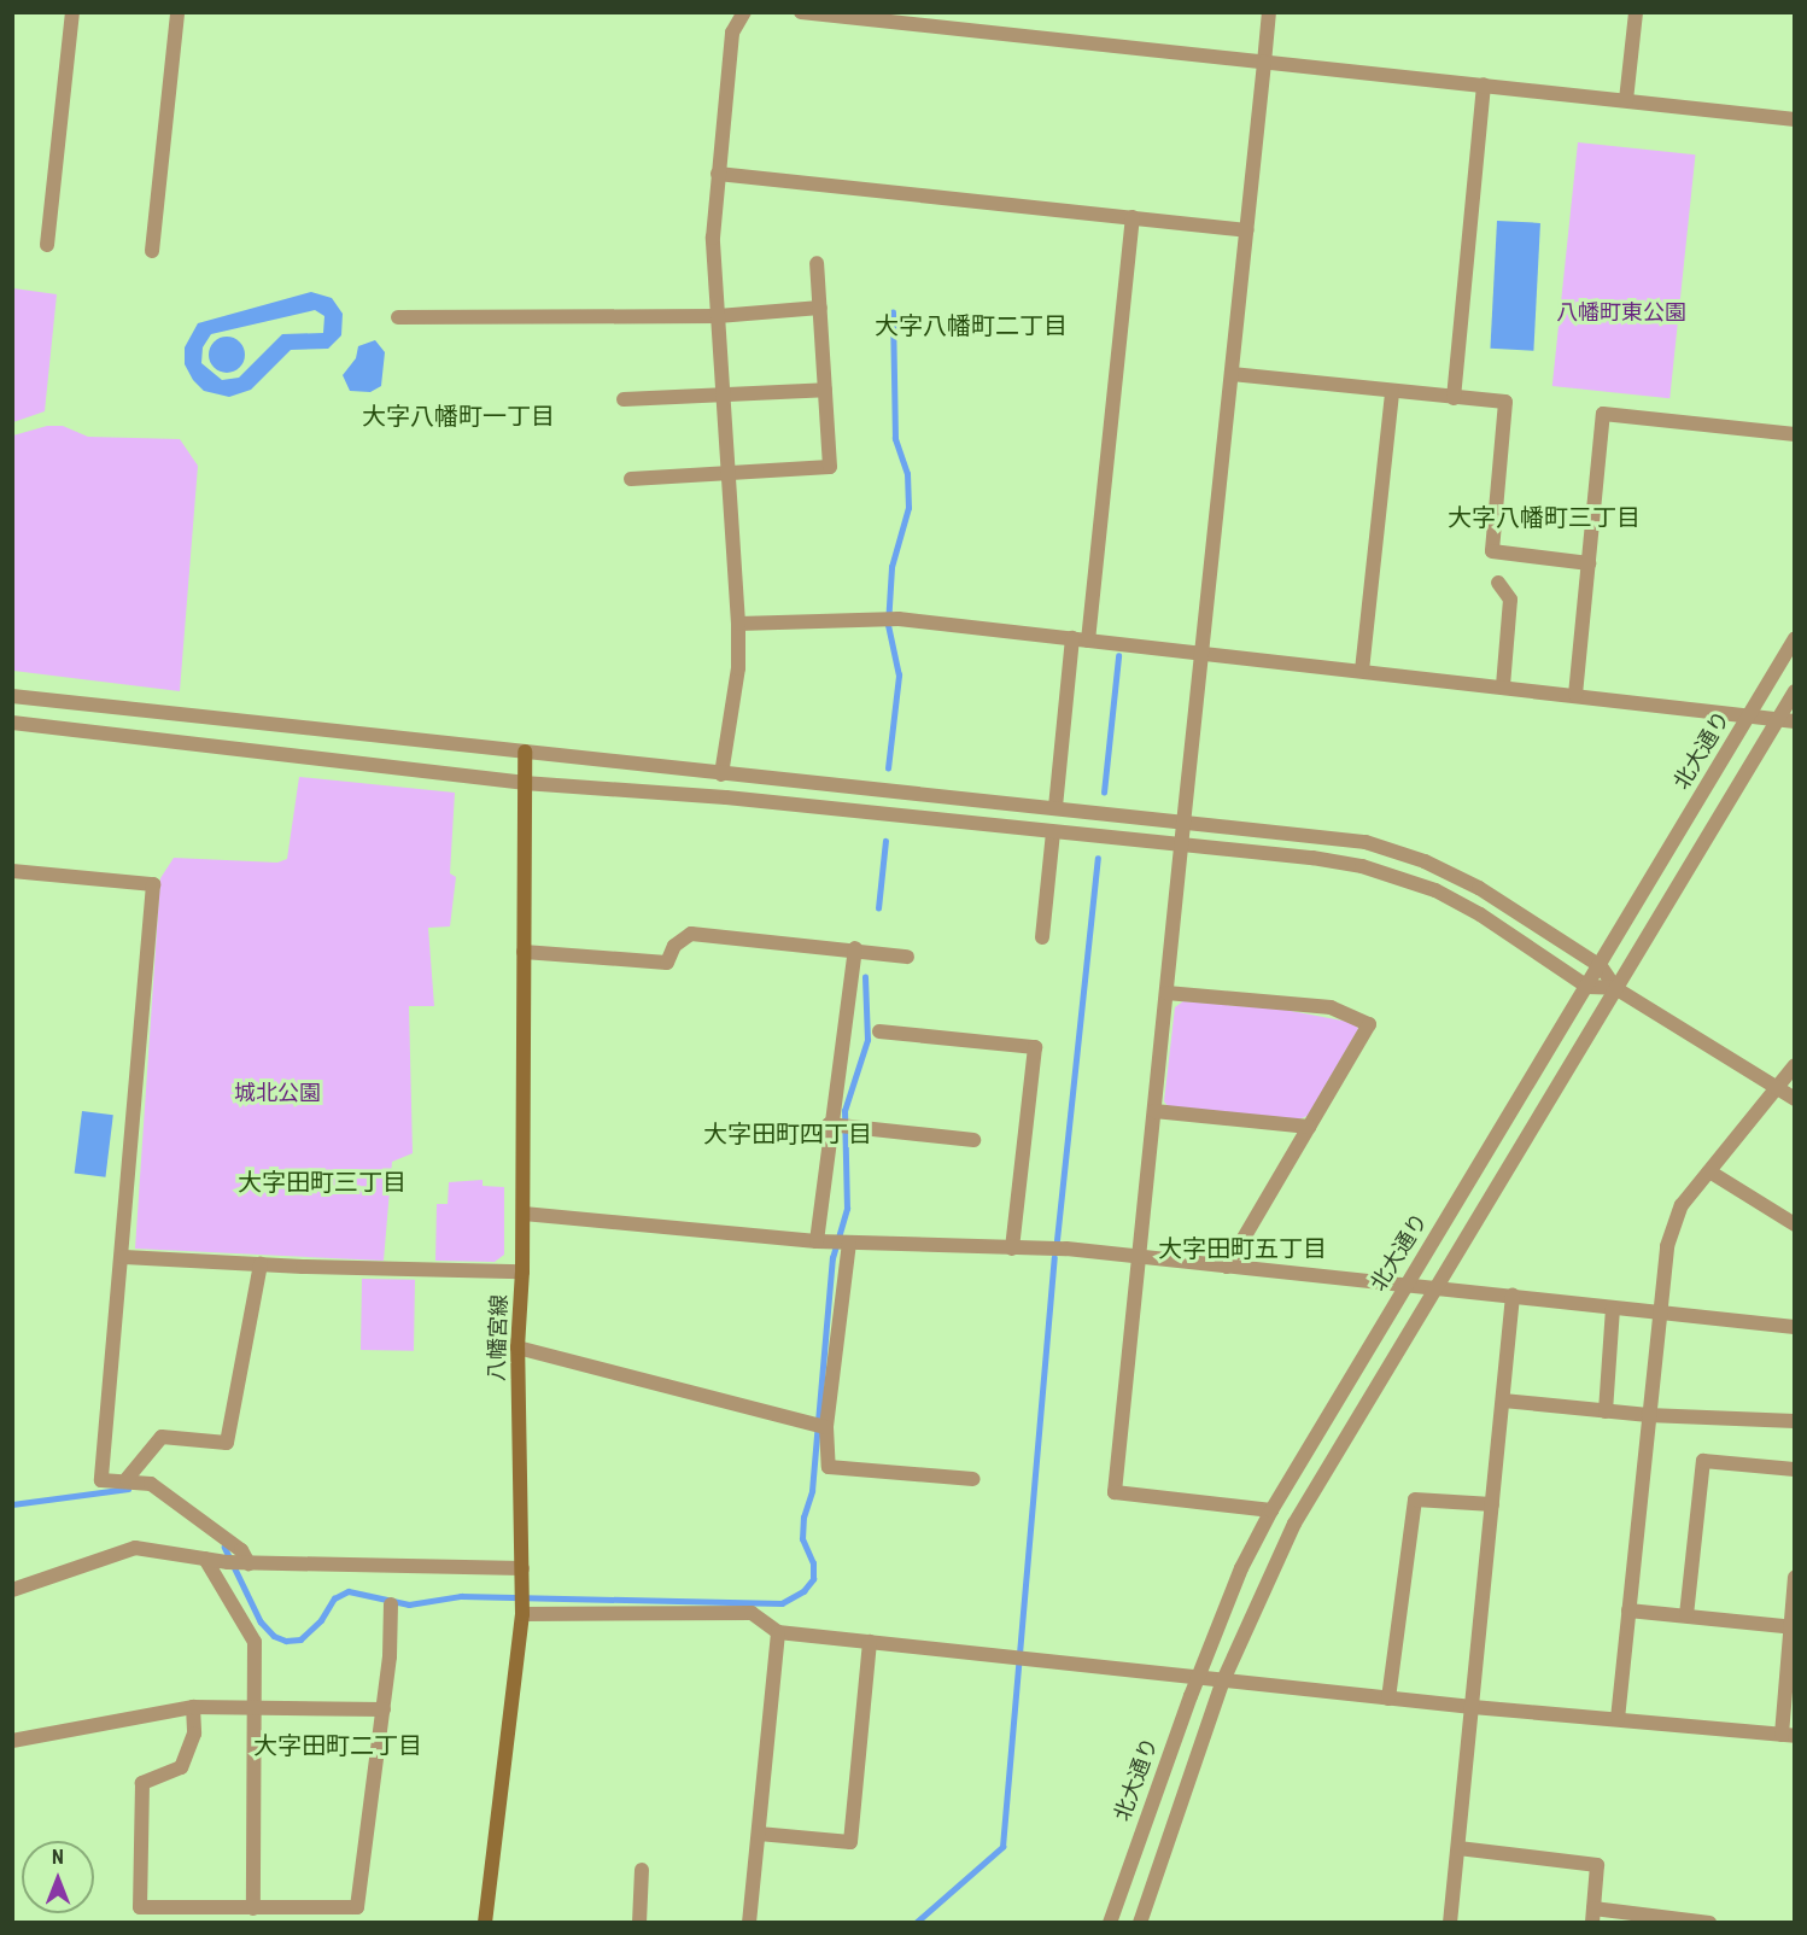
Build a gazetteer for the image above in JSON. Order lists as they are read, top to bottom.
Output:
{
  "streets": {
    "main road": ["八幡宮線"],
    "street": ["北大通り"]
  },
  "districts": [
    "大字八幡町二丁目",
    "大字八幡町一丁目",
    "大字八幡町三丁目",
    "大字田町四丁目",
    "大字田町三丁目",
    "大字田町五丁目",
    "大字田町二丁目"
  ],
  "parks": ["八幡町東公園", "城北公園"],
  "north": "top"
}
